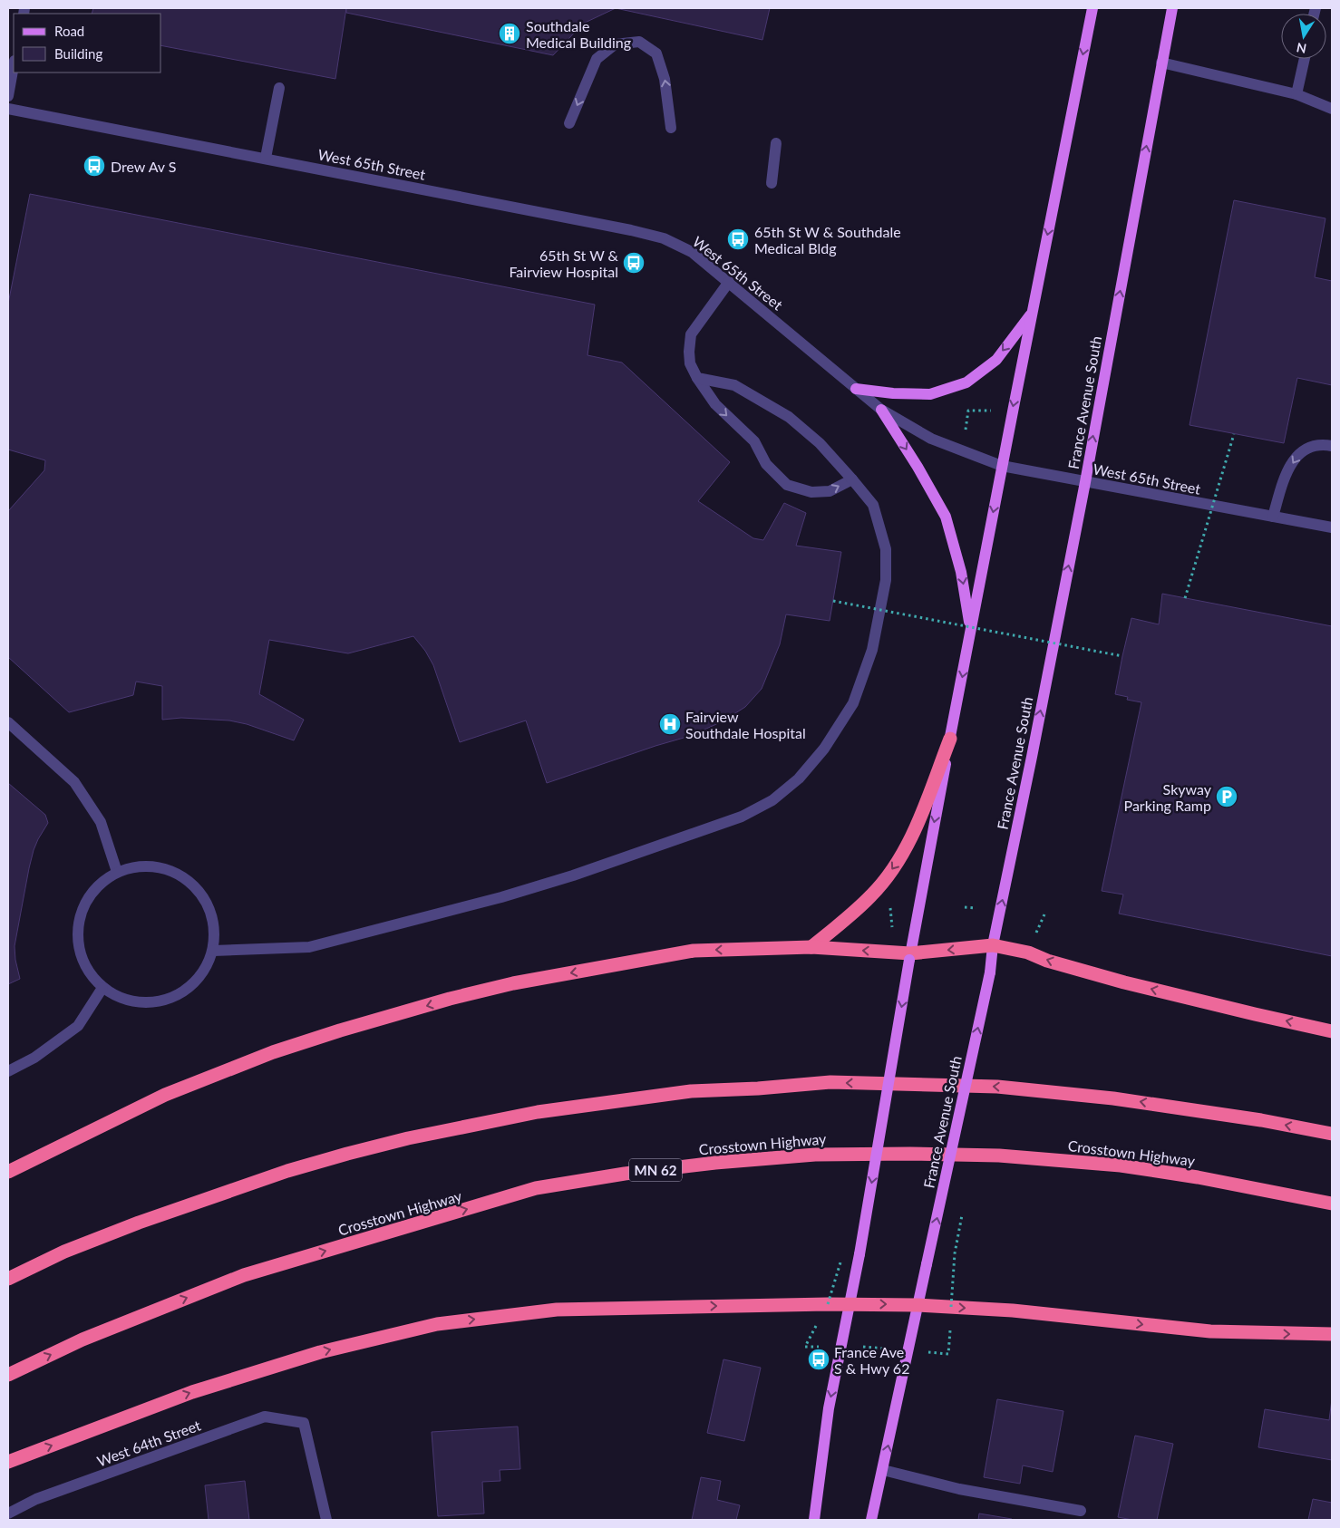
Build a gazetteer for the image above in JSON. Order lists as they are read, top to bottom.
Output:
{
  "streets": {
    "highway": ["Crosstown Highway", "MN 62"],
    "main road": ["France Avenue South"],
    "street": ["West 65th Street", "West 64th Street"]
  },
  "crossings": [
    ["West 65th Street", "France Avenue South"]
  ],
  "places": {
    "building": ["Southdale Medical Building"],
    "bus stop": [
      "Drew Av S",
      "65th St W & Southdale Medical Bldg",
      "65th St W & Fairview Hospital",
      "France Ave S & Hwy 62"
    ],
    "hospital": ["Fairview Southdale Hospital"],
    "parking": ["Skyway Parking Ramp"]
  },
  "legend": ["Road", "Building"],
  "north": "bottom"
}
